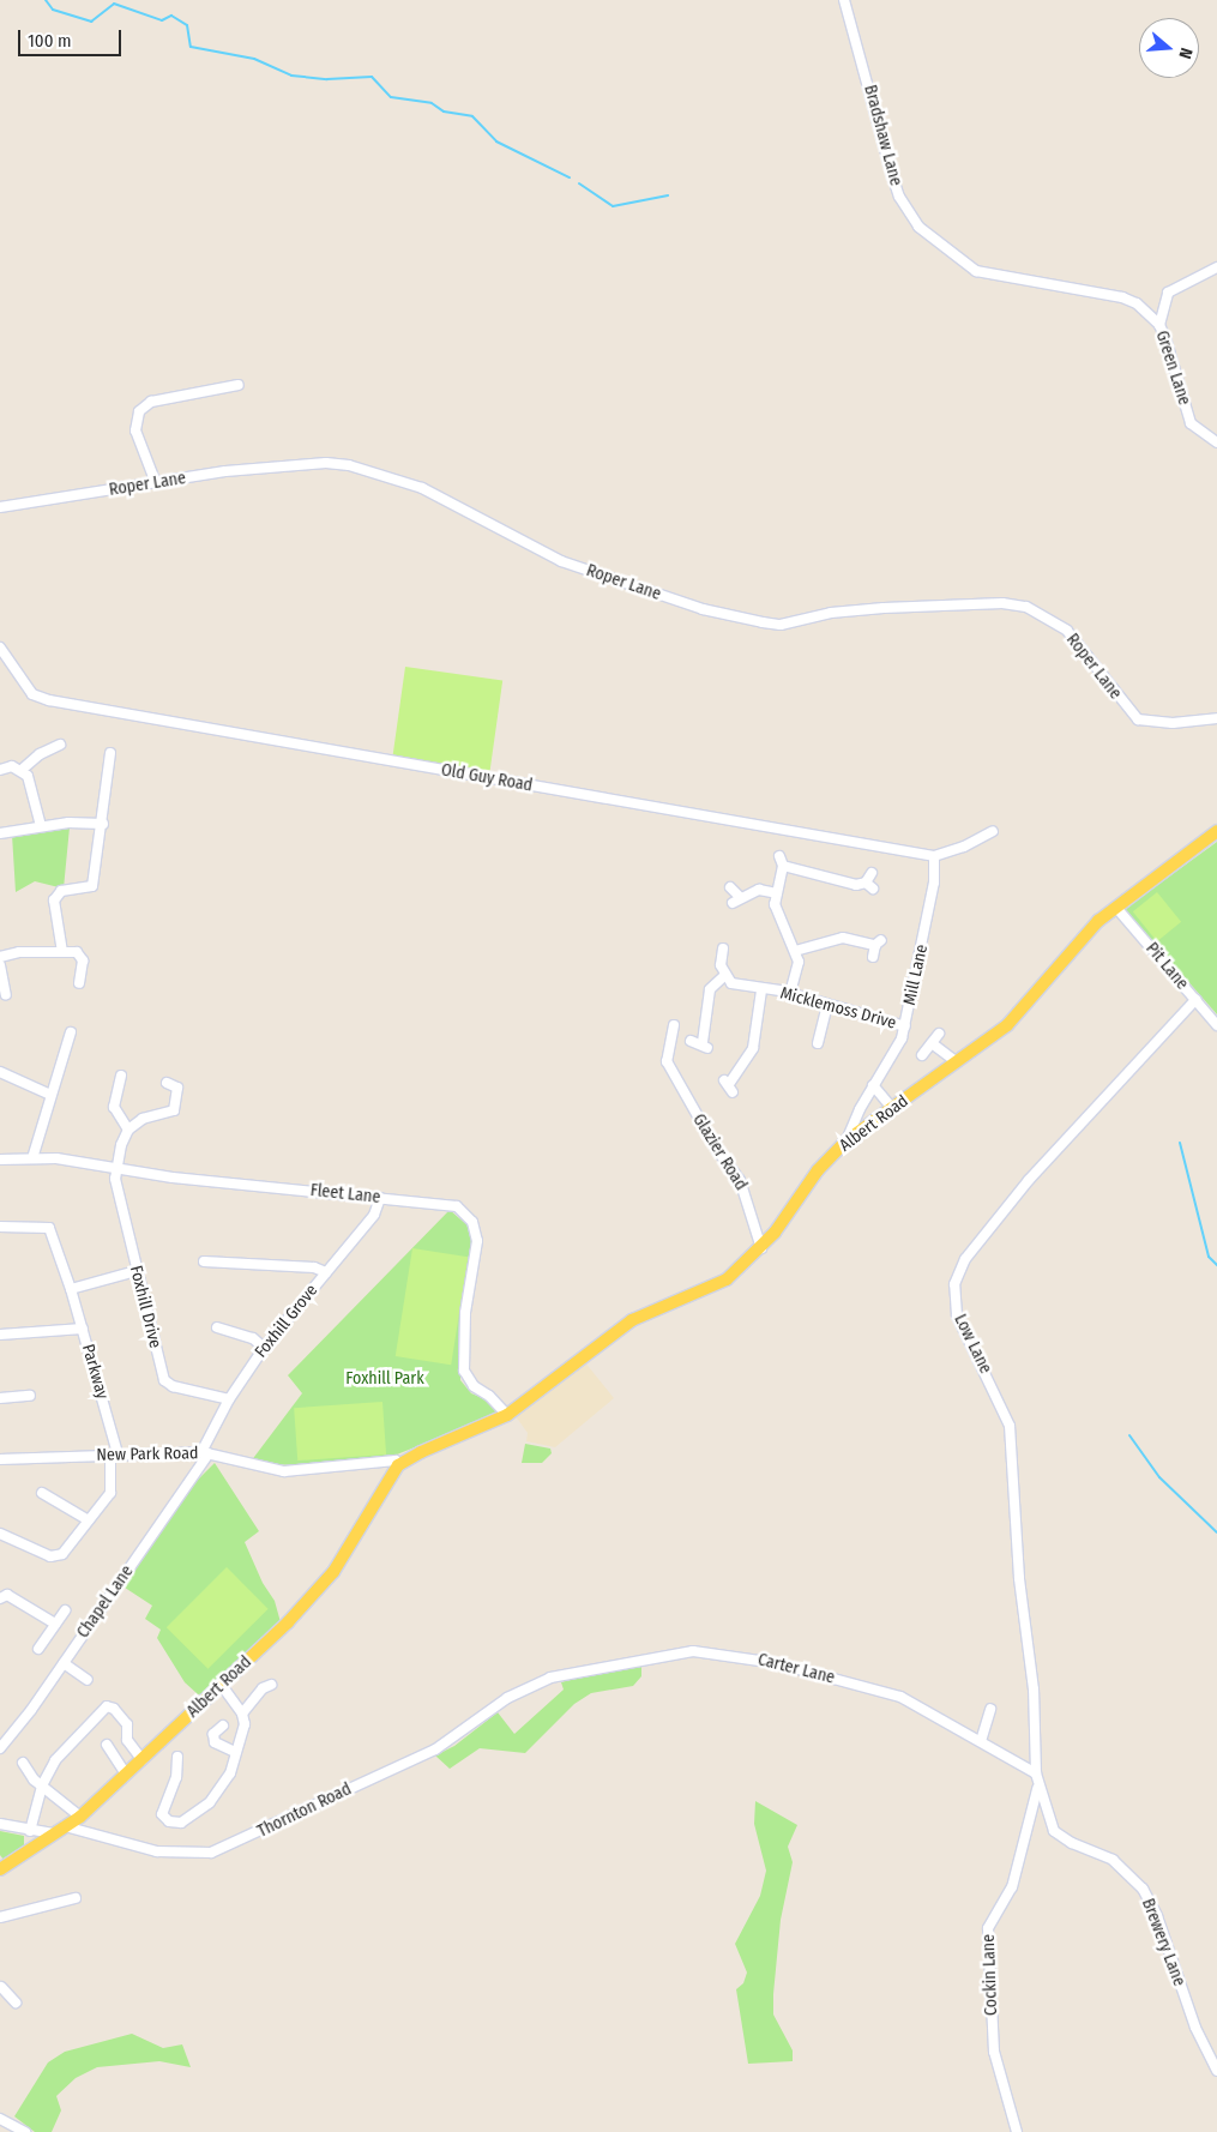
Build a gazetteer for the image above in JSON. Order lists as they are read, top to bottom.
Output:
{
  "streets": {
    "main road": ["Albert Road"],
    "street": [
      "Bradshaw Lane",
      "Green Lane",
      "Roper Lane",
      "Old Guy Road",
      "Pit Lane",
      "Mill Lane",
      "Micklemoss Drive",
      "Glazier Road",
      "Fleet Lane",
      "Foxhill Drive",
      "Foxhill Grove",
      "Low Lane",
      "Parkway",
      "New Park Road",
      "Chapel Lane",
      "Carter Lane",
      "Thornton Road",
      "Brewery Lane",
      "Cockin Lane"
    ]
  },
  "crossings": [
    ["Bradshaw Lane", "Green Lane"],
    ["Old Guy Road", "Mill Lane"],
    ["Pit Lane", "Albert Road"],
    ["Pit Lane", "Low Lane"],
    ["Mill Lane", "Micklemoss Drive"],
    ["Mill Lane", "Albert Road"],
    ["Albert Road", "Glazier Road"],
    ["Albert Road", "Fleet Lane"],
    ["Albert Road", "New Park Road"],
    ["Albert Road", "Thornton Road"],
    ["Fleet Lane", "Foxhill Drive"],
    ["Fleet Lane", "Foxhill Grove"],
    ["Foxhill Drive", "Foxhill Grove"],
    ["Foxhill Grove", "New Park Road"],
    ["Foxhill Grove", "Chapel Lane"],
    ["Low Lane", "Carter Lane"],
    ["Parkway", "New Park Road"],
    ["New Park Road", "Chapel Lane"],
    ["Carter Lane", "Thornton Road"],
    ["Brewery Lane", "Cockin Lane"]
  ],
  "parks": ["Foxhill Park"],
  "scale_bar": "100 m",
  "north": "right"
}
